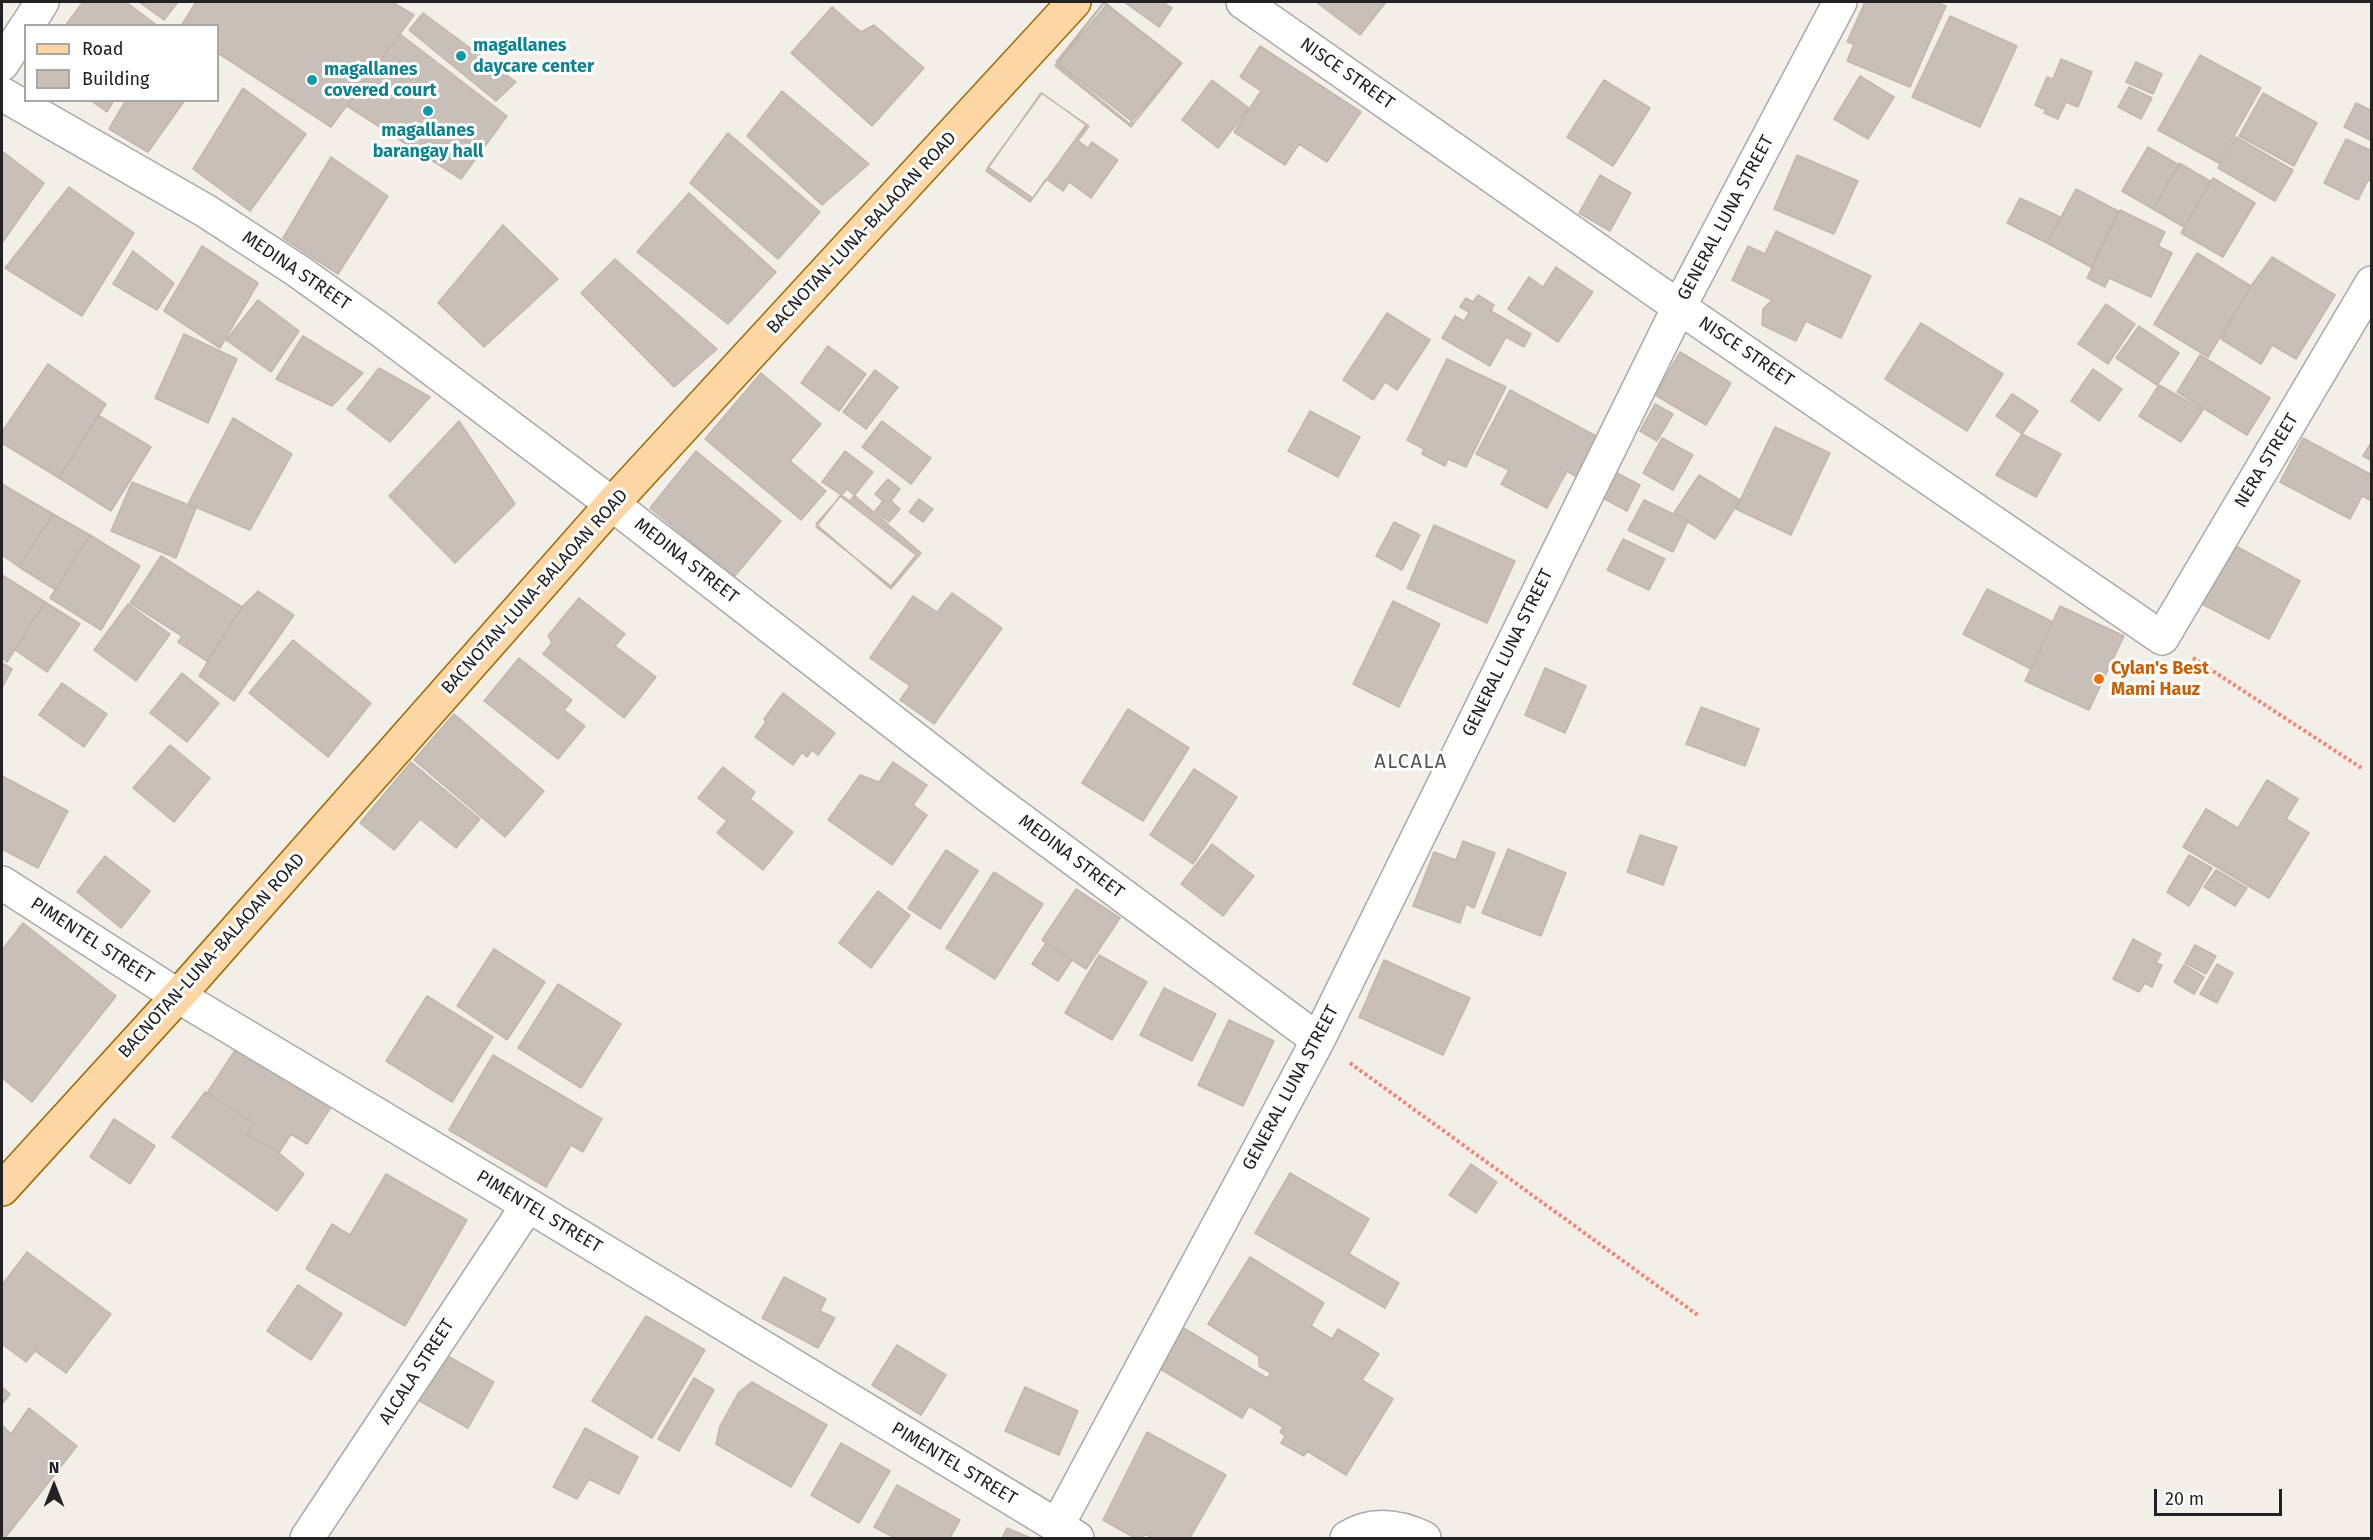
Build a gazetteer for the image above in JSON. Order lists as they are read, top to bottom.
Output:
{
  "streets": {
    "main road": ["BACNOTAN-LUNA-BALAOAN ROAD"],
    "street": [
      "NISCE STREET",
      "GENERAL LUNA STREET",
      "MEDINA STREET",
      "NERA STREET",
      "PIMENTEL STREET",
      "ALCALA STREET"
    ]
  },
  "crossings": [
    ["NISCE STREET", "GENERAL LUNA STREET"],
    ["NISCE STREET", "NERA STREET"],
    ["GENERAL LUNA STREET", "MEDINA STREET"],
    ["GENERAL LUNA STREET", "PIMENTEL STREET"],
    ["BACNOTAN-LUNA-BALAOAN ROAD", "MEDINA STREET"],
    ["BACNOTAN-LUNA-BALAOAN ROAD", "PIMENTEL STREET"],
    ["PIMENTEL STREET", "ALCALA STREET"]
  ],
  "districts": ["ALCALA"],
  "places": [
    "magallanes daycare center",
    "magallanes covered court",
    "magallanes barangay hall",
    "Cylan's Best Mami Hauz"
  ],
  "legend": ["Road", "Building"],
  "scale_bar": "20 m",
  "north": "top"
}
